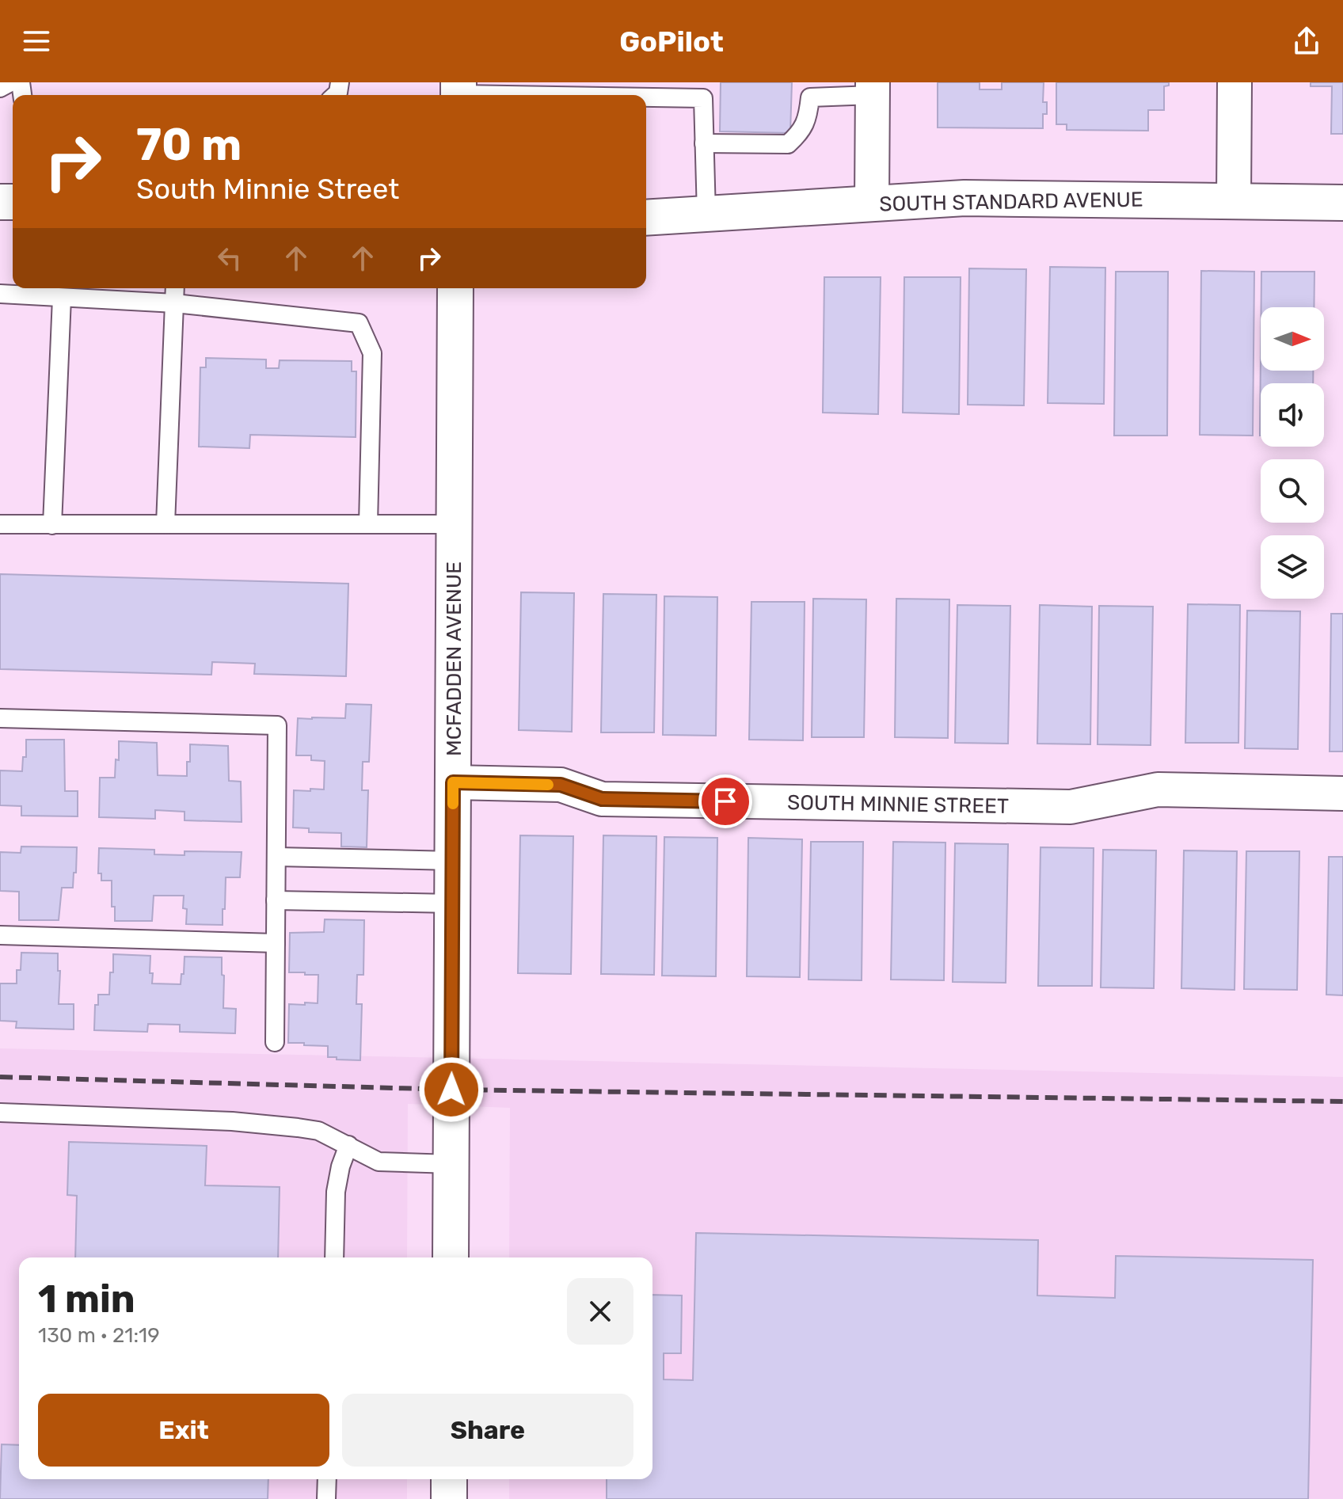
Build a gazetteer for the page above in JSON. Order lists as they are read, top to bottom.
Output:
{
  "streets": {
    "street": ["SOUTH STANDARD AVENUE", "MCFADDEN AVENUE", "SOUTH MINNIE STREET"]
  },
  "crossings": [
    ["MCFADDEN AVENUE", "SOUTH MINNIE STREET"]
  ],
  "north": "right",
  "page": {
    "header": "GoPilot",
    "turn": ["70 m", "South Minnie Street"],
    "heading": ["1 min", "130 m · 21:19"],
    "buttons": ["Exit", "Share"]
  }
}
